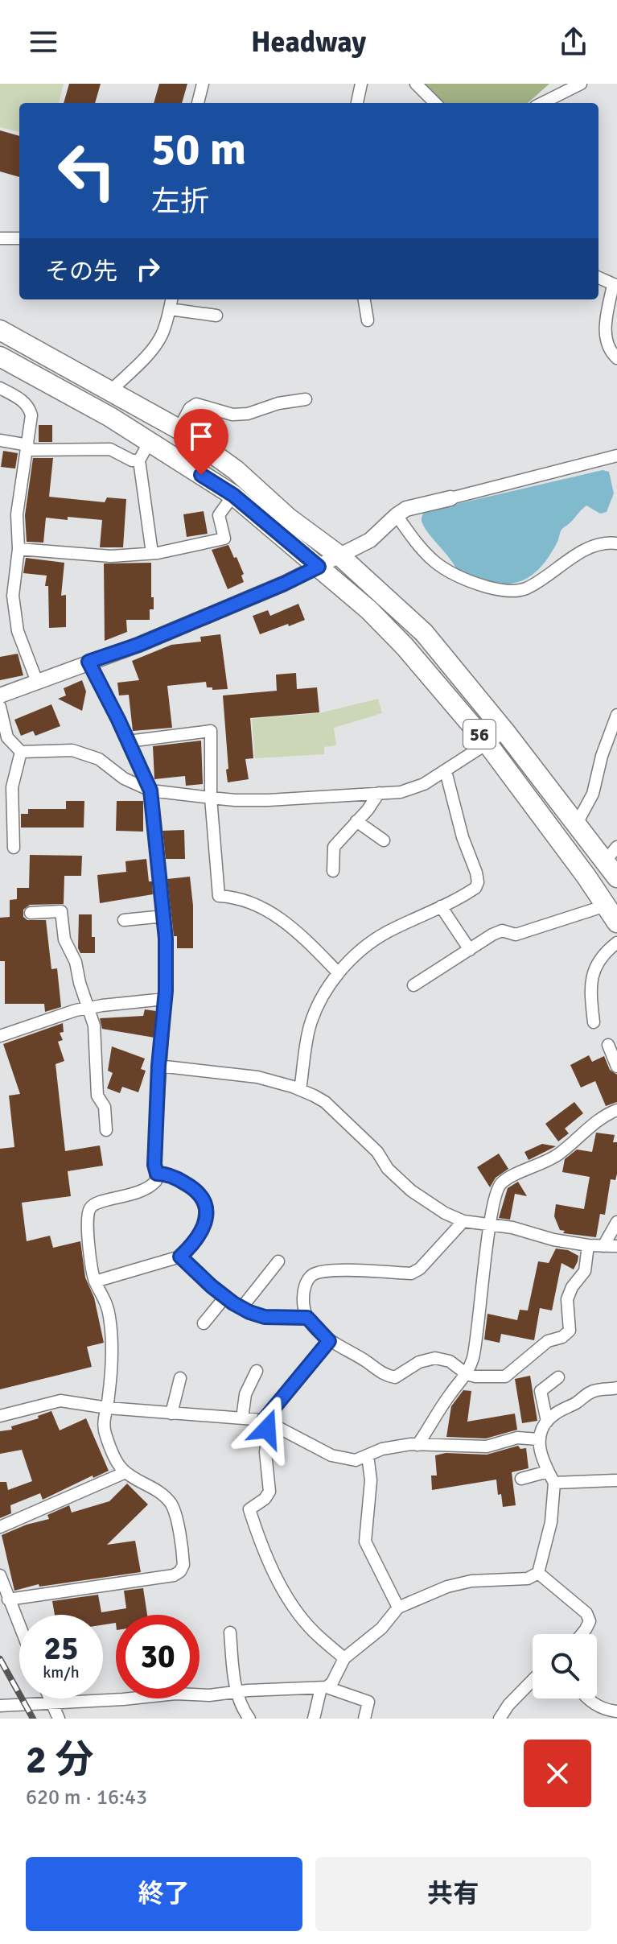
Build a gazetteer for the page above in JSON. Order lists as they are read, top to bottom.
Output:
{
  "streets": {
    "highway": ["56"]
  },
  "page": {
    "header": "Headway",
    "turn": ["50 m", "左折"],
    "then": "その先",
    "speed": "25 km/h",
    "limit": "30",
    "heading": ["2 分", "620 m · 16:43"],
    "buttons": ["終了", "共有"]
  }
}
